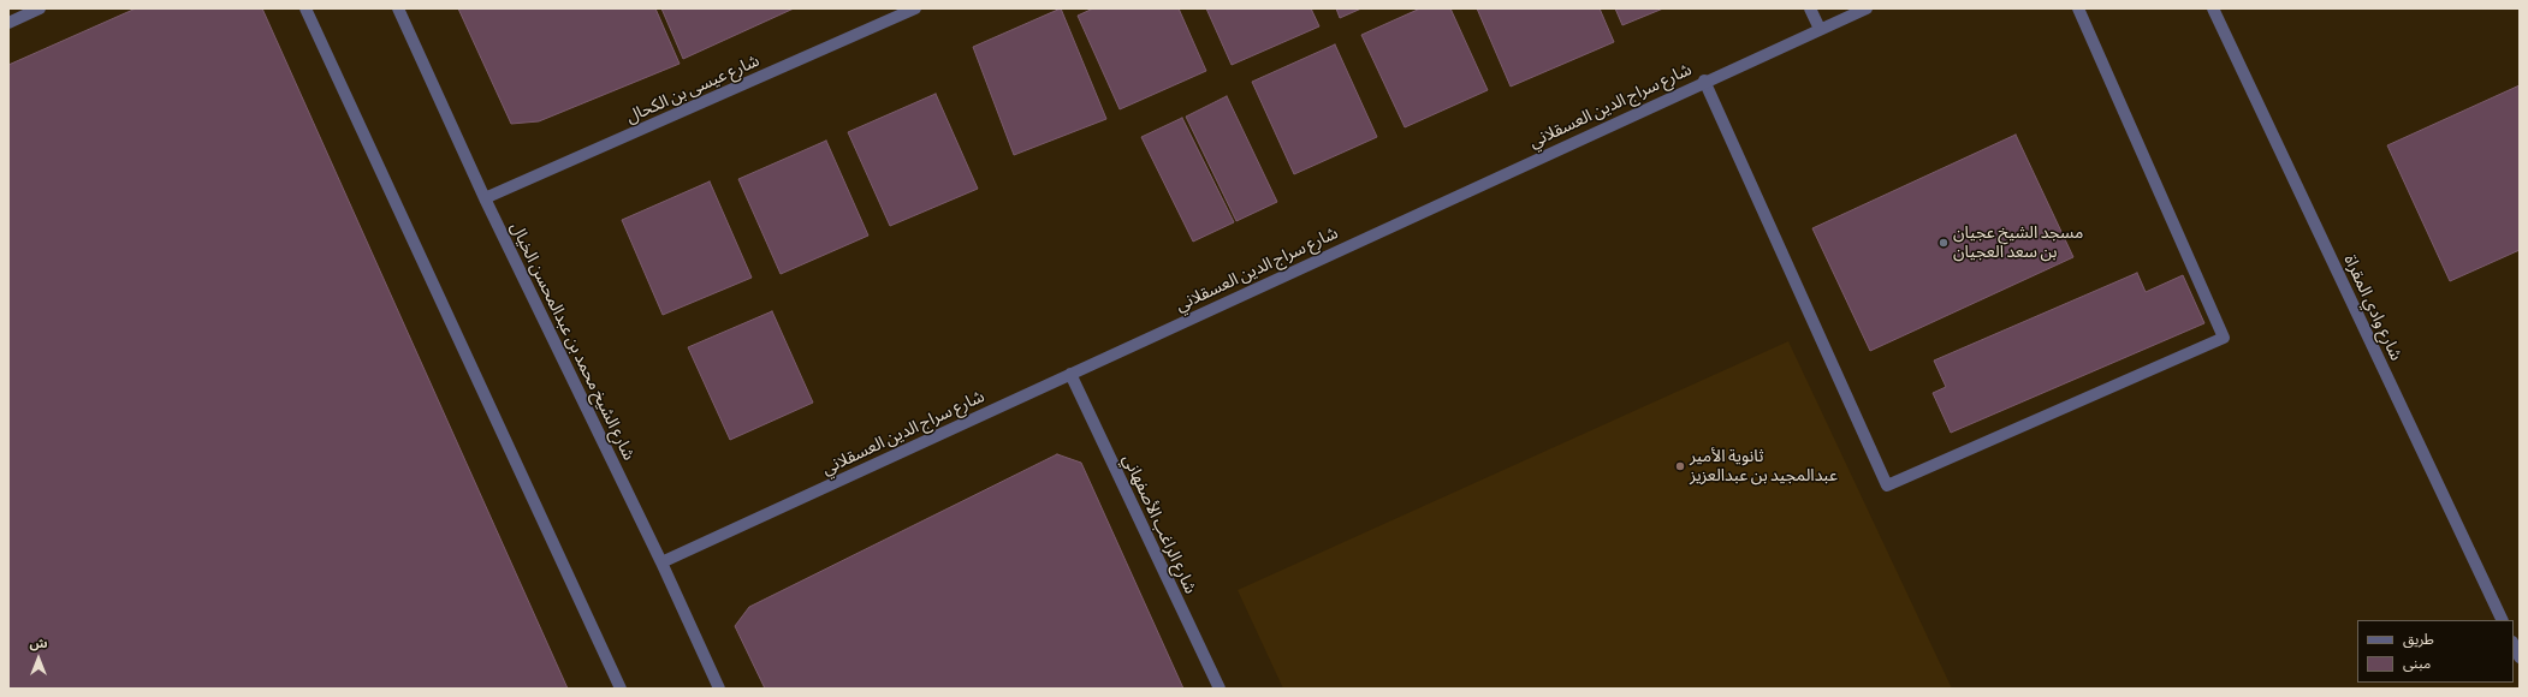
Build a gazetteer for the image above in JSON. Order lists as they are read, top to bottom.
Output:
{
  "streets": {
    "street": [
      "شارع عيسى بن الكحال",
      "شارع سراج الدين العسقلاني",
      "شارع وادي المقراة",
      "شارع الشيخ محمد بن عبدالمحسن الخيال",
      "شارع الراغب الأصفهاني"
    ]
  },
  "crossings": [
    ["شارع عيسى بن الكحال", "شارع الشيخ محمد بن عبدالمحسن الخيال"],
    ["شارع سراج الدين العسقلاني", "شارع الشيخ محمد بن عبدالمحسن الخيال"],
    ["شارع سراج الدين العسقلاني", "شارع الراغب الأصفهاني"]
  ],
  "places": ["مسجد الشيخ عجيان بن سعد العجيان", "ثانوية الأمير عبدالمجيد بن عبدالعزيز"],
  "legend": ["طريق", "مبنى"],
  "north": "top"
}
